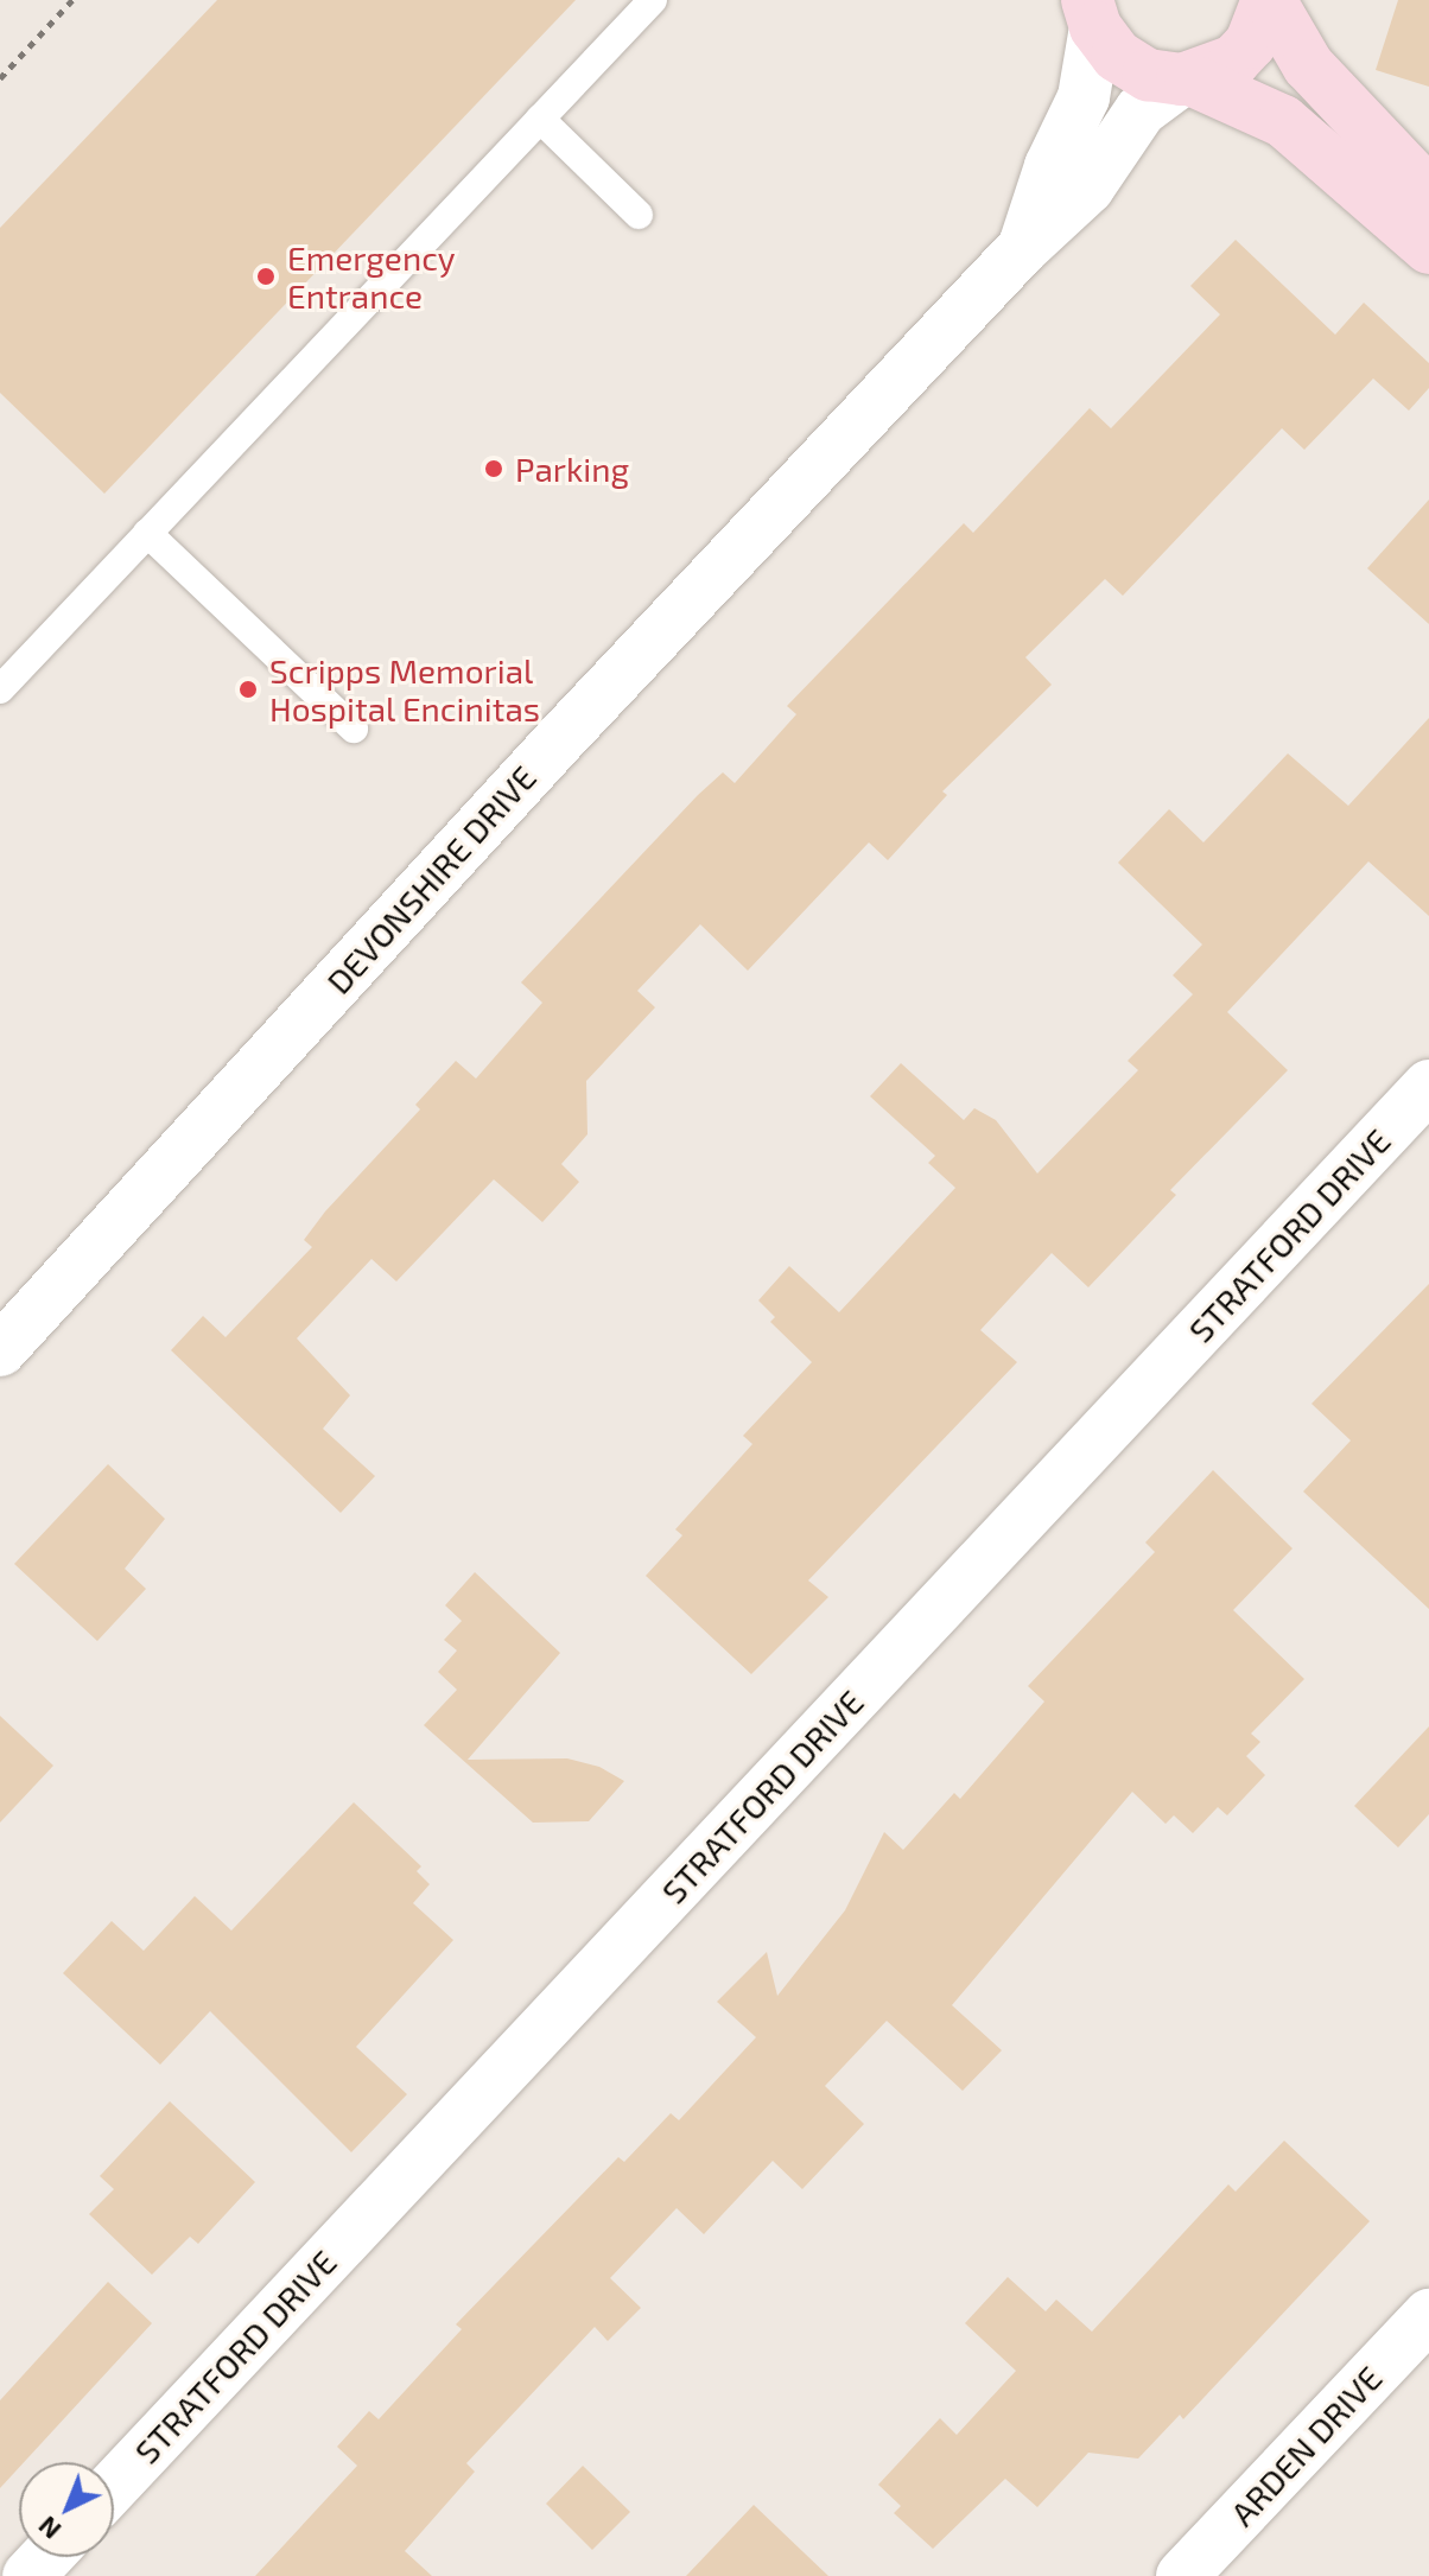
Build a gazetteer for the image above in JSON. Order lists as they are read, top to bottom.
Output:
{
  "streets": {
    "street": ["DEVONSHIRE DRIVE", "STRATFORD DRIVE", "ARDEN DRIVE"]
  },
  "places": ["Emergency Entrance", "Parking", "Scripps Memorial Hospital Encinitas"],
  "north": "bottom left"
}
